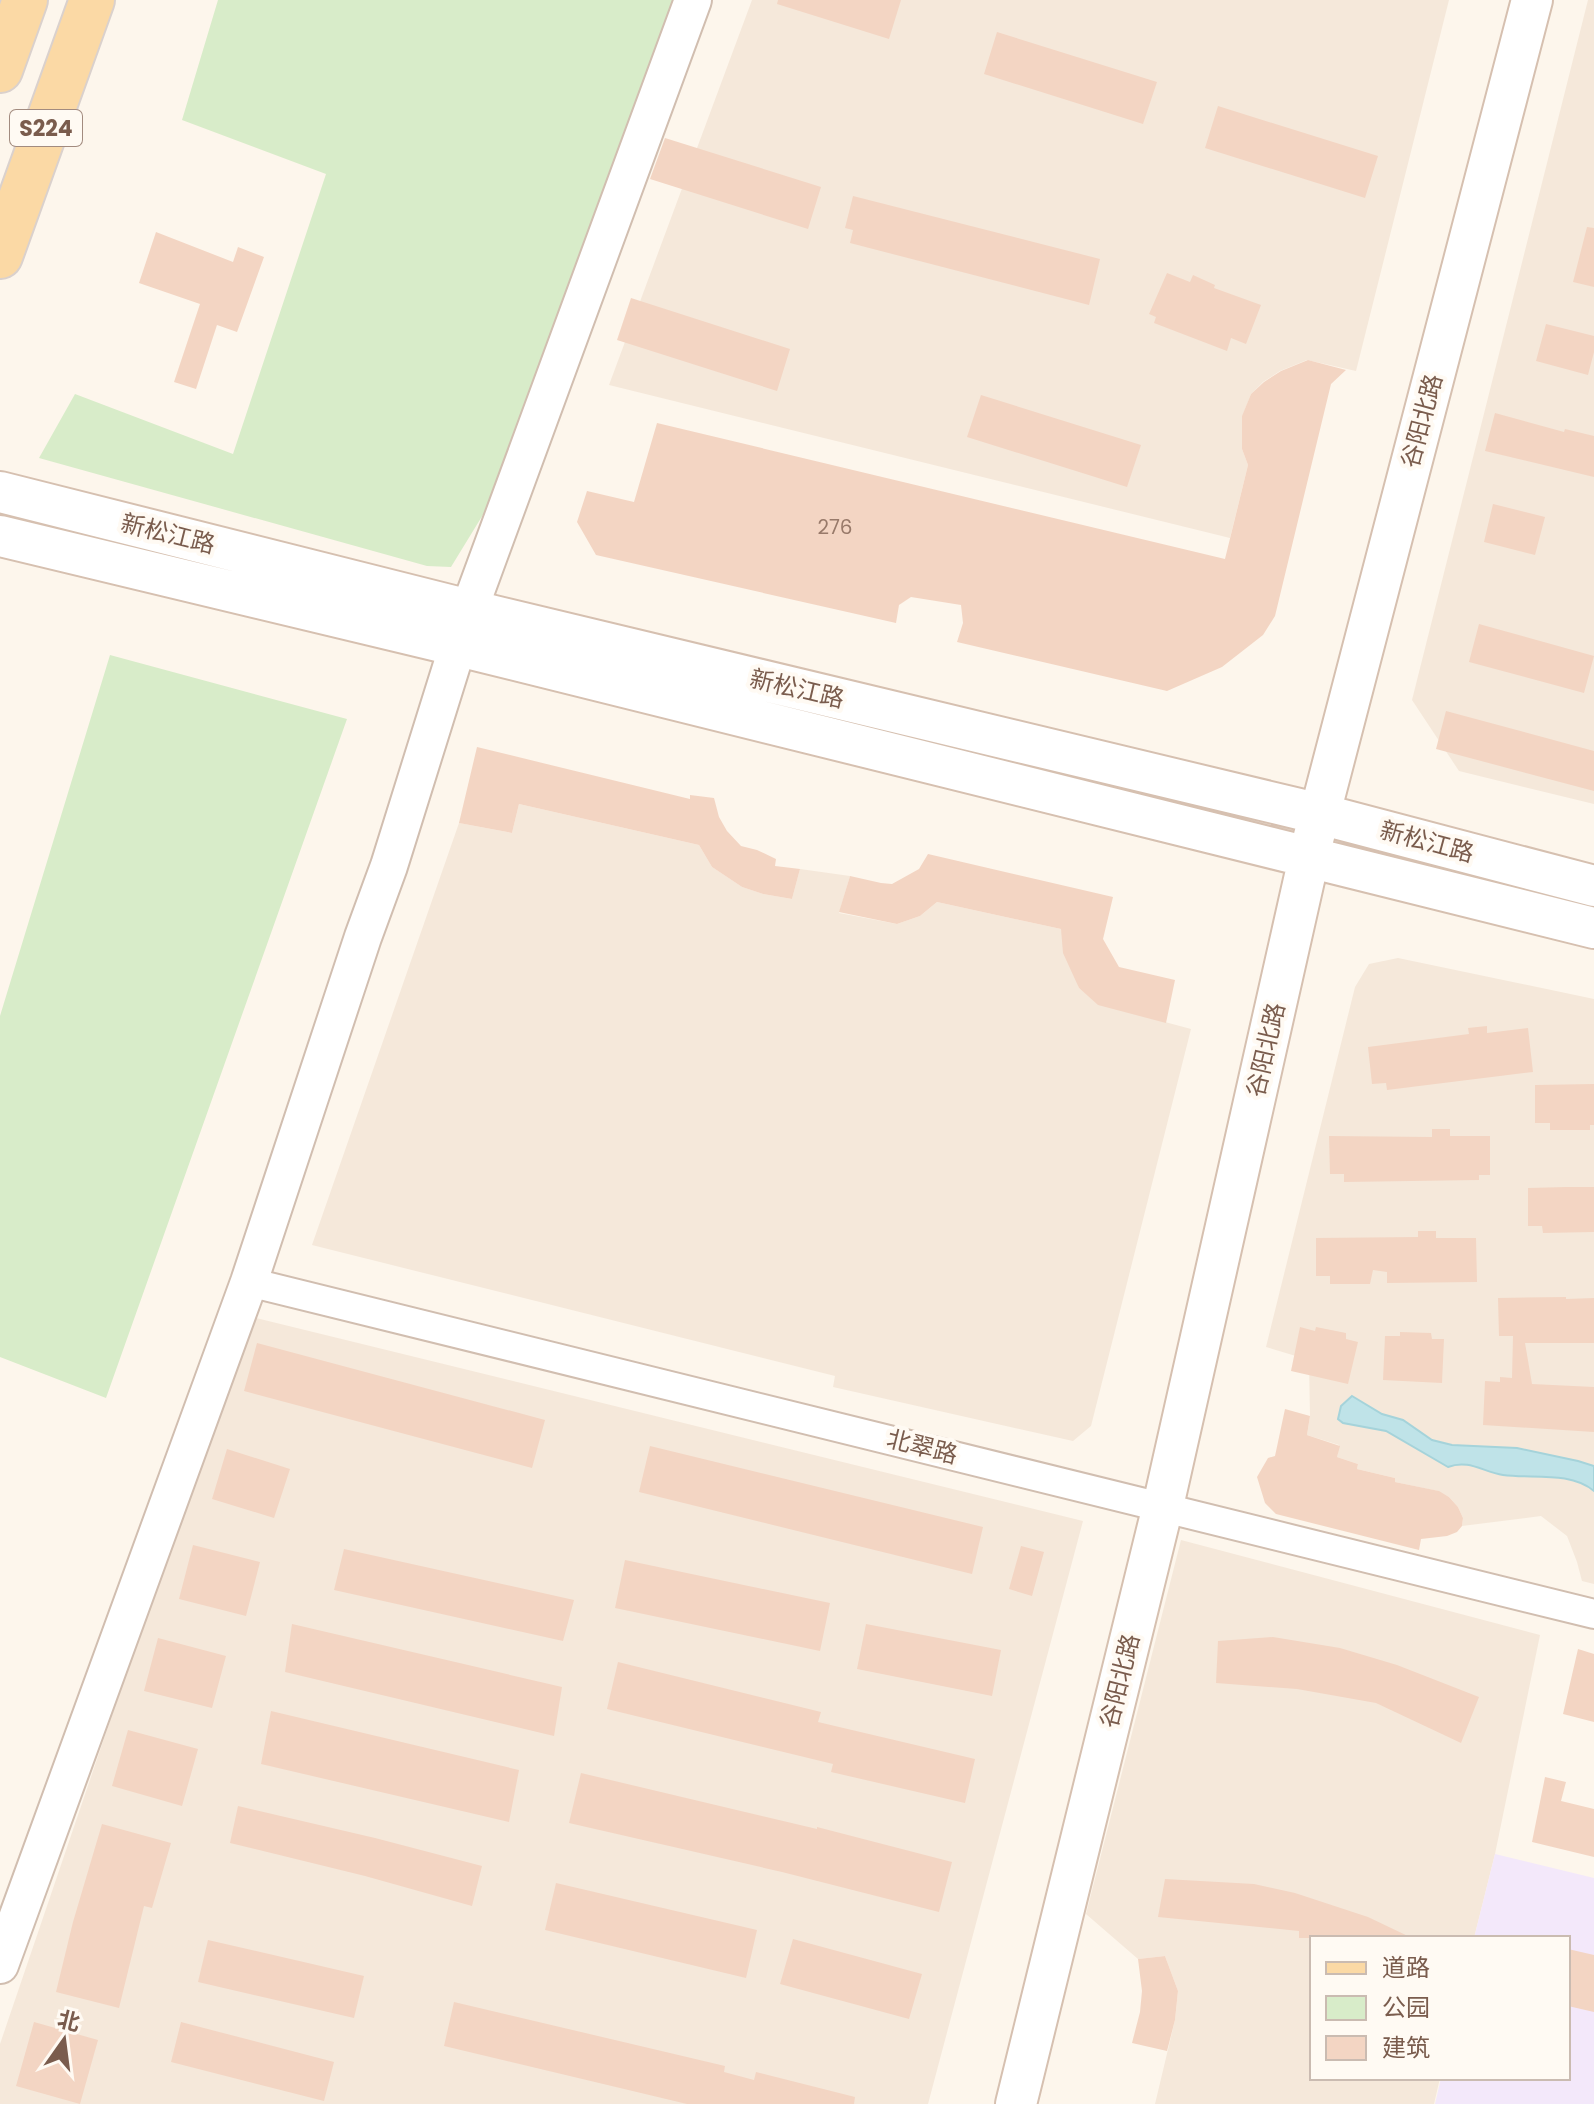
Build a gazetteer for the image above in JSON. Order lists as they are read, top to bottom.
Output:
{
  "streets": {
    "main road": ["S224", "谷阳北路", "新松江路"],
    "street": ["北翠路"]
  },
  "crossings": [
    ["谷阳北路", "新松江路"],
    ["谷阳北路", "北翠路"]
  ],
  "house_numbers": ["276"],
  "legend": ["道路", "公园", "建筑"],
  "north": "top"
}
